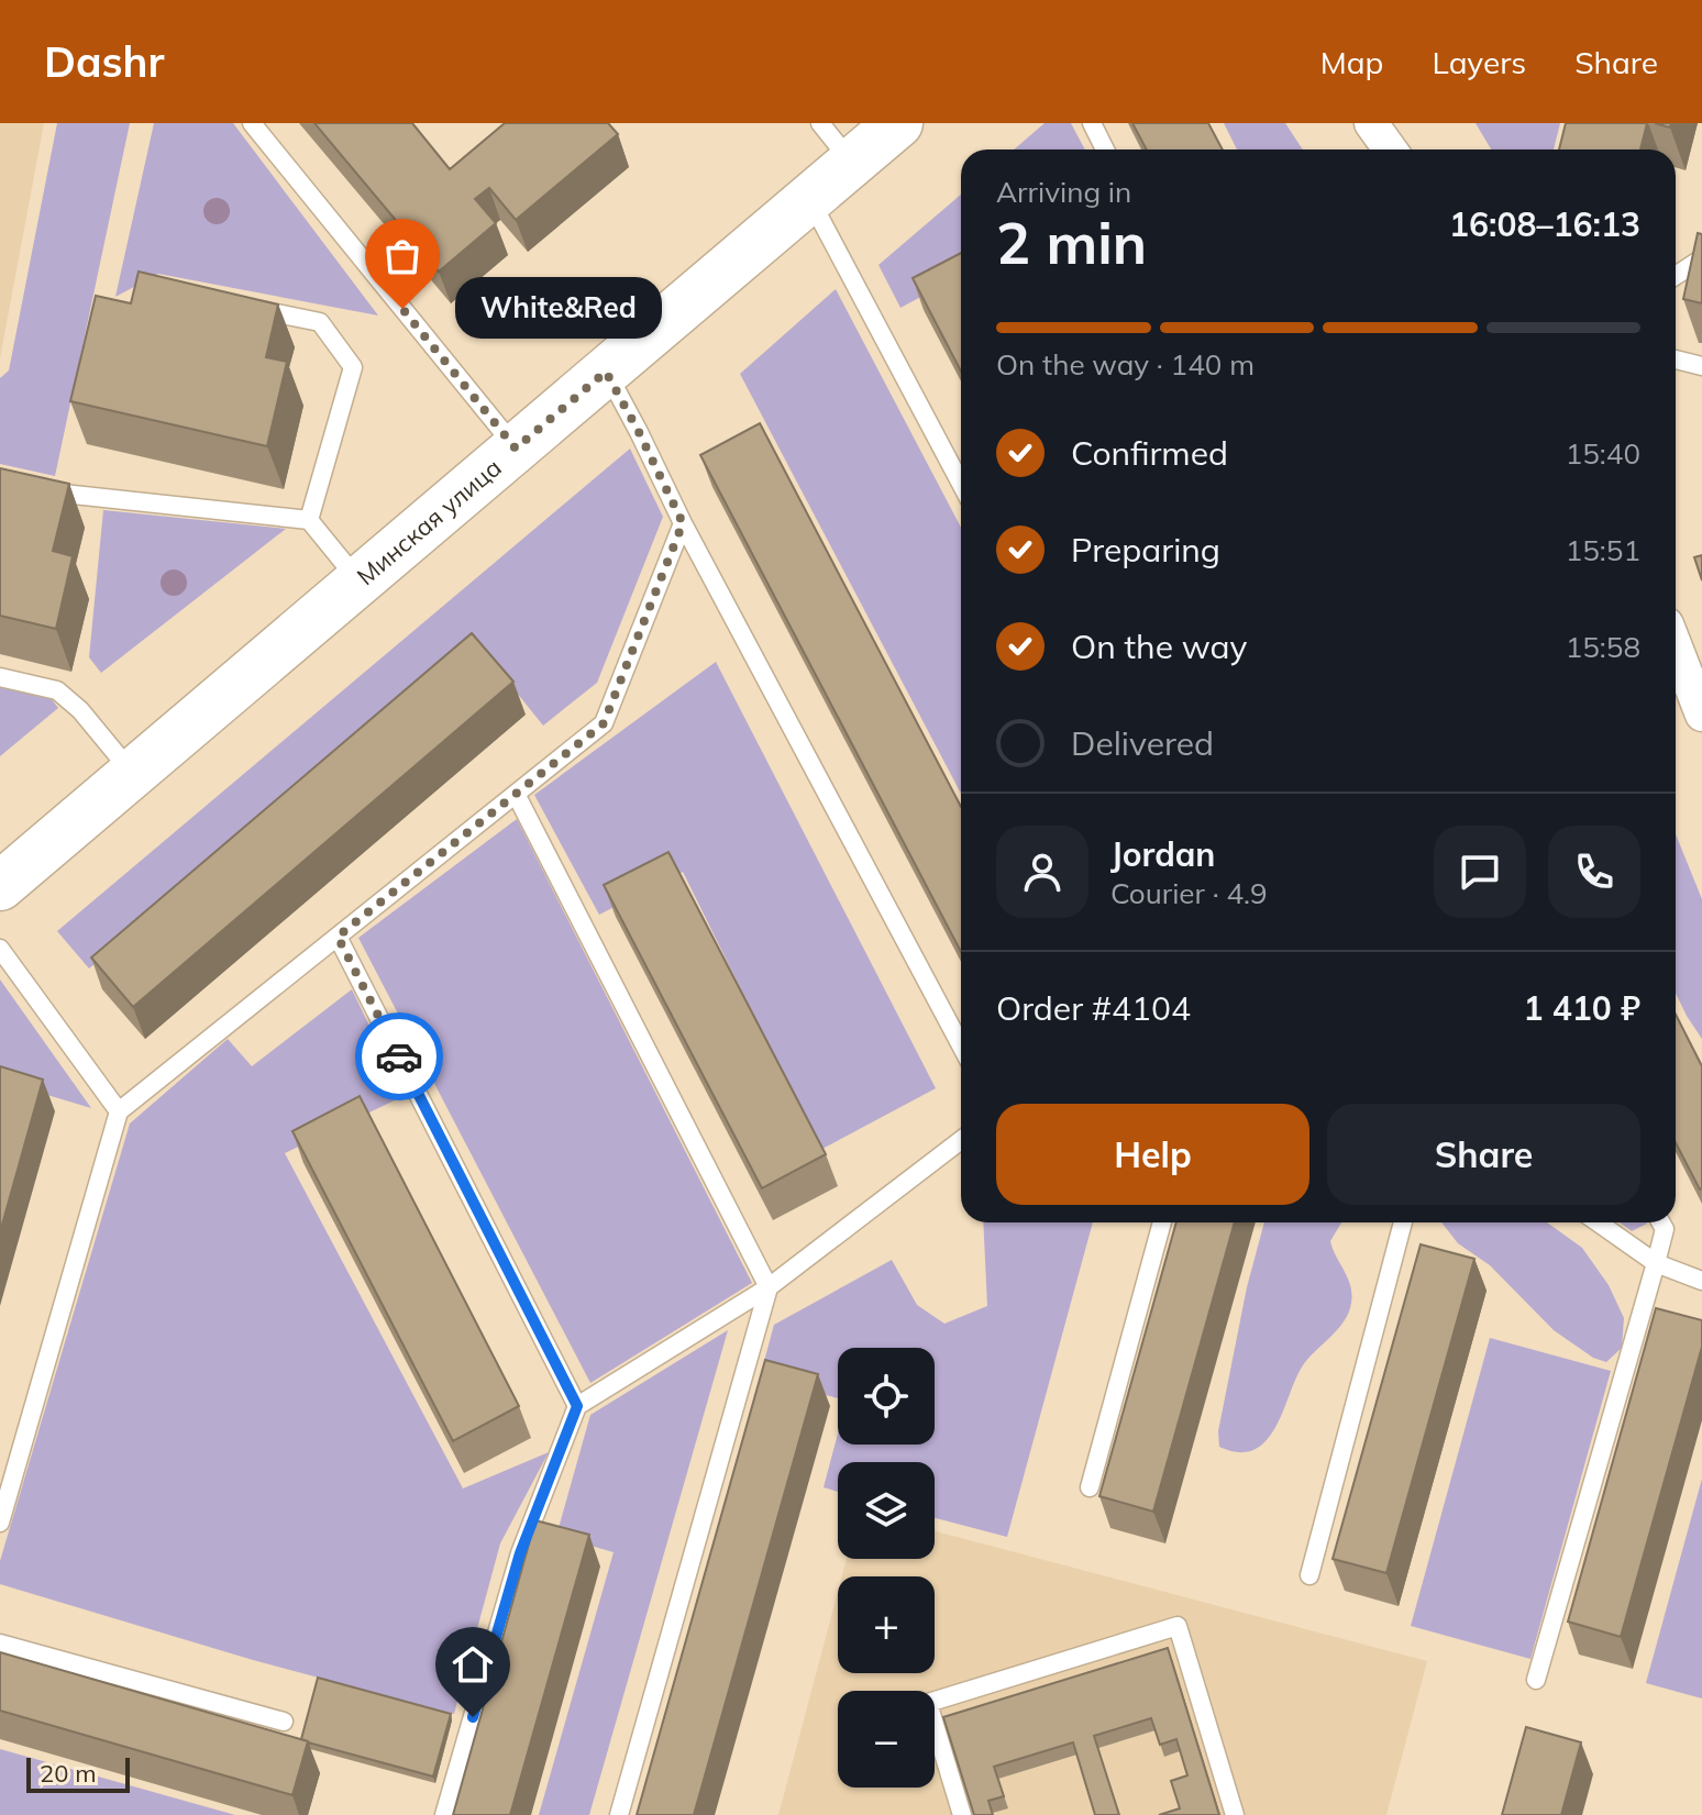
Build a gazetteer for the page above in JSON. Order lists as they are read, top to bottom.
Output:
{
  "streets": {
    "main road": ["Минская улица"]
  },
  "places": ["White&Red"],
  "scale_bar": "20 m",
  "page": {
    "header": "Dashr",
    "nav": ["Map", "Layers", "Share"],
    "heading": ["2 min", "Arriving in", "16:08–16:13"],
    "panel": [
      "Jordan",
      "Courier · 4.9",
      "Order #4104",
      "1 410 ₽"
    ],
    "bubble": "White&Red",
    "bar": "On the way · 140 m",
    "list": [
      ["Confirmed", "15:40"],
      ["Preparing", "15:51"],
      ["On the way", "15:58"],
      "Delivered"
    ],
    "buttons": ["Help", "Share"],
    "map_buttons": ["+", "−"],
    "scale": "20 m"
  }
}
